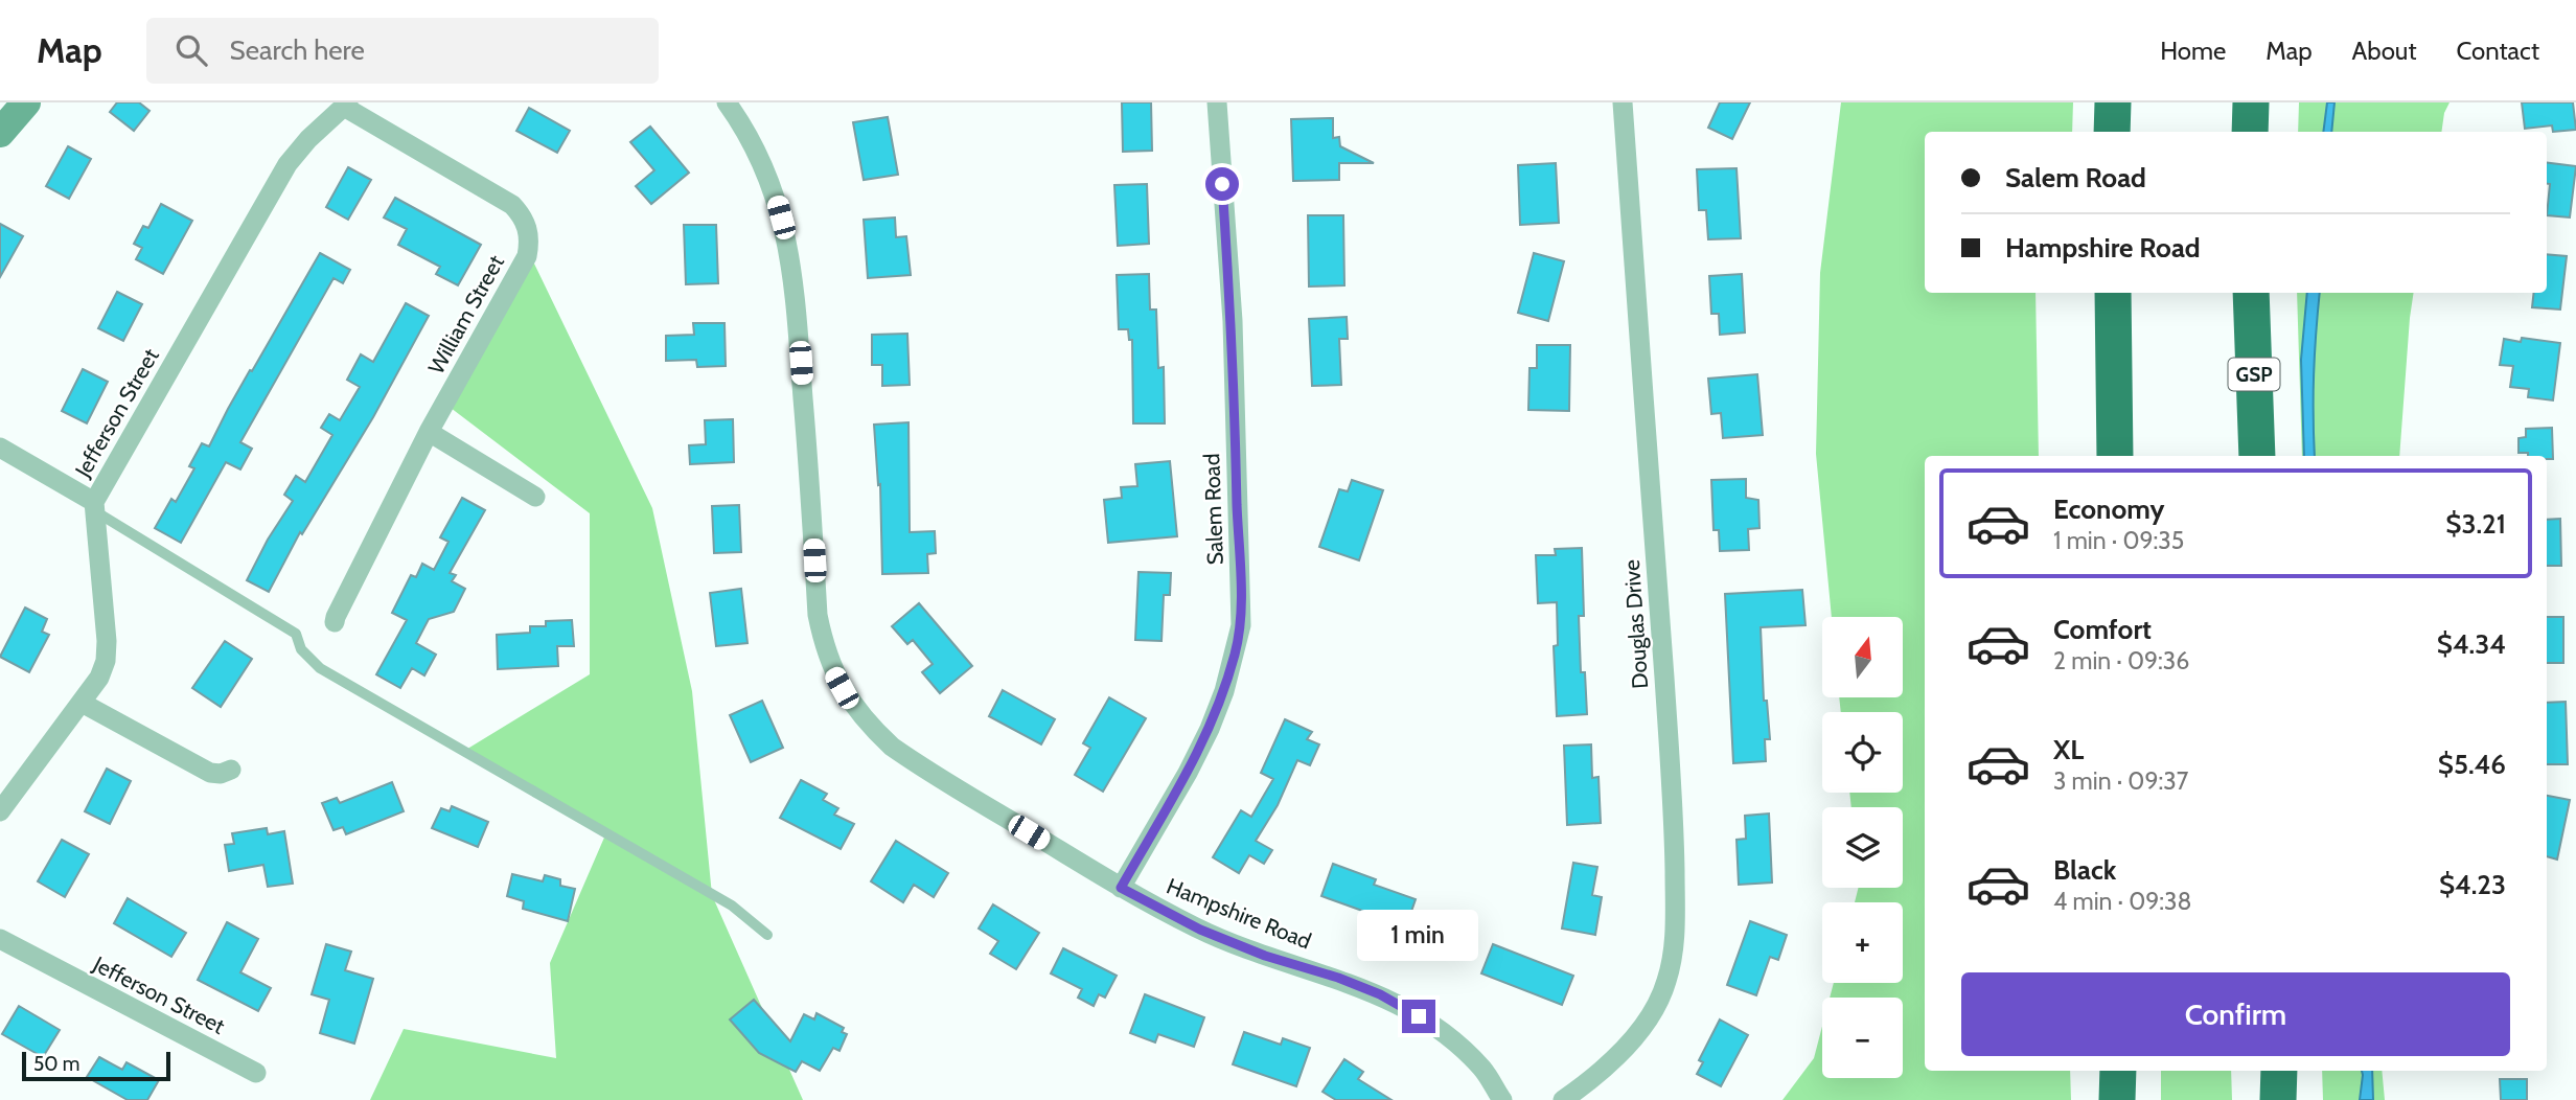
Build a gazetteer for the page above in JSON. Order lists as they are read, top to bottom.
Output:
{
  "streets": {
    "highway": ["GSP"],
    "street": [
      "William Street",
      "Jefferson Street",
      "Salem Road",
      "Douglas Drive",
      "Hampshire Road"
    ]
  },
  "crossings": [
    ["William Street", "Jefferson Street"],
    ["Salem Road", "Hampshire Road"]
  ],
  "scale_bar": "50 m",
  "north": "top",
  "page": {
    "header": "Map",
    "search": "Search here",
    "nav": [
      "Home",
      "Map",
      "About",
      "Contact"
    ],
    "banner": ["Salem Road", "Hampshire Road"],
    "list": [
      {
        "name": "Economy",
        "note": "1 min · 09:35",
        "value": "$3.21"
      },
      {
        "name": "Comfort",
        "note": "2 min · 09:36",
        "value": "$4.34"
      },
      {
        "name": "XL",
        "note": "3 min · 09:37",
        "value": "$5.46"
      },
      {
        "name": "Black",
        "note": "4 min · 09:38",
        "value": "$4.23"
      }
    ],
    "map_buttons": ["+", "−"],
    "bubble": "1 min",
    "buttons": "Confirm",
    "scale": "50 m"
  }
}
